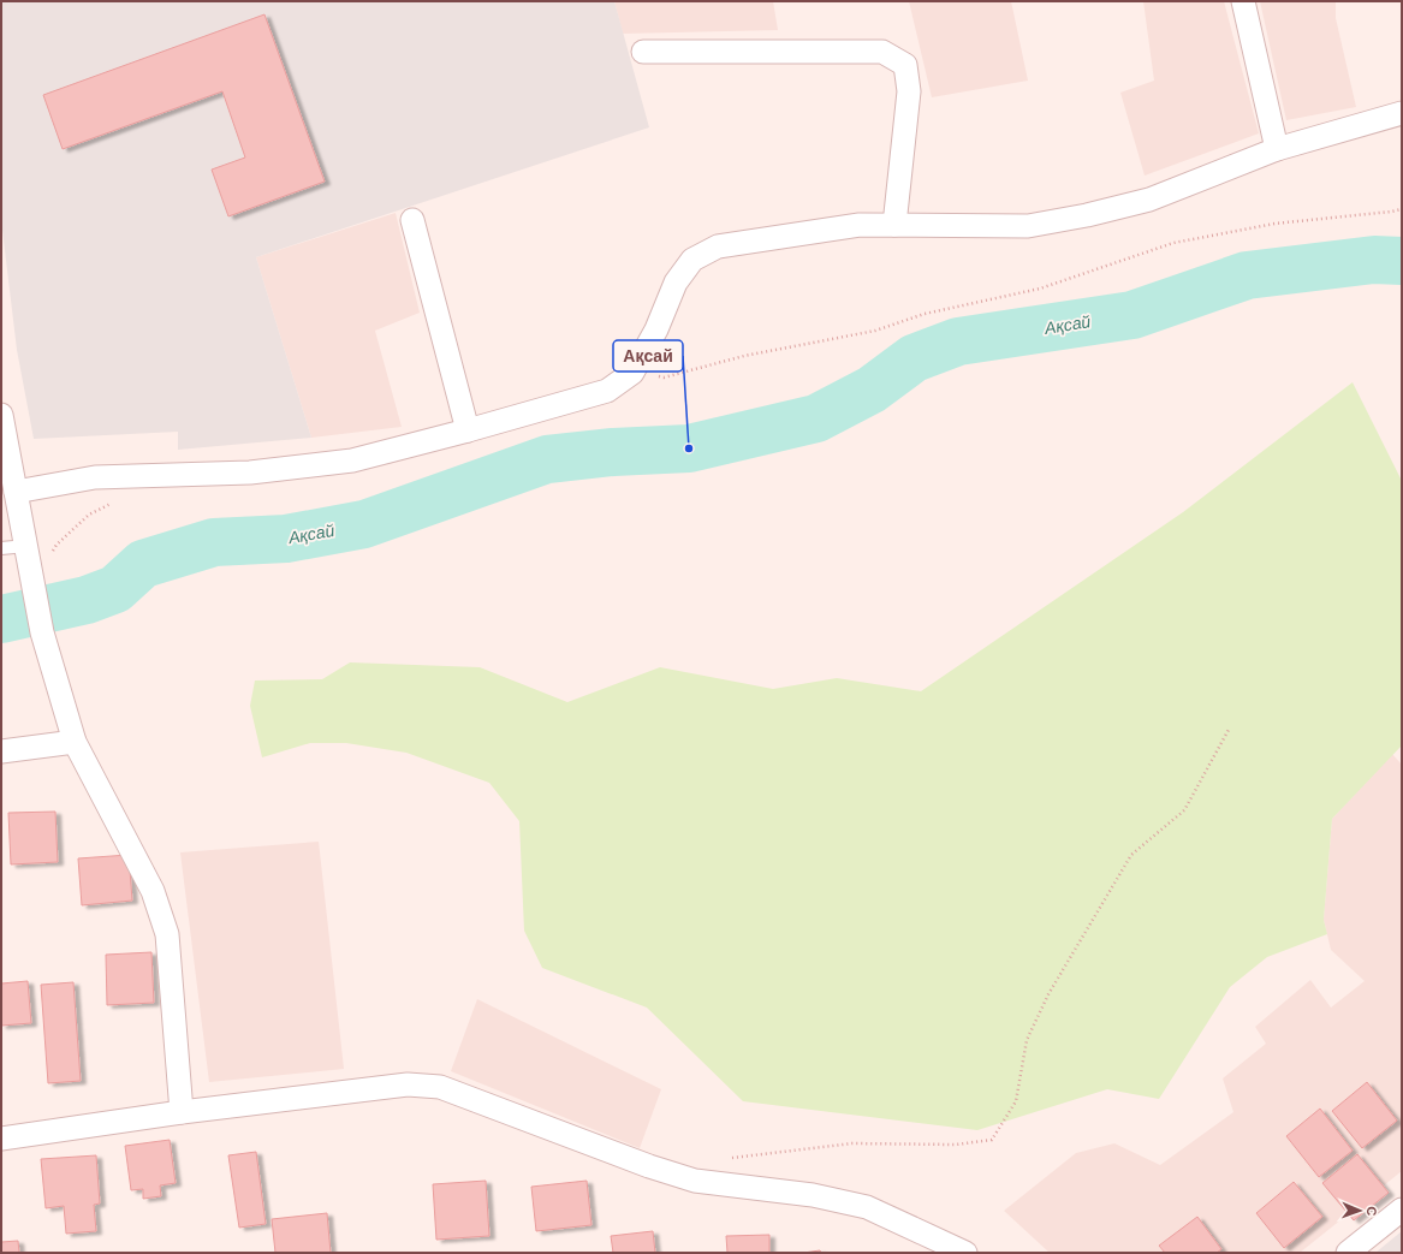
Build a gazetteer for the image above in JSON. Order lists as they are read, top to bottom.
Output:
{
  "water": ["Ақсай"],
  "places": ["Ақсай"],
  "north": "right"
}
